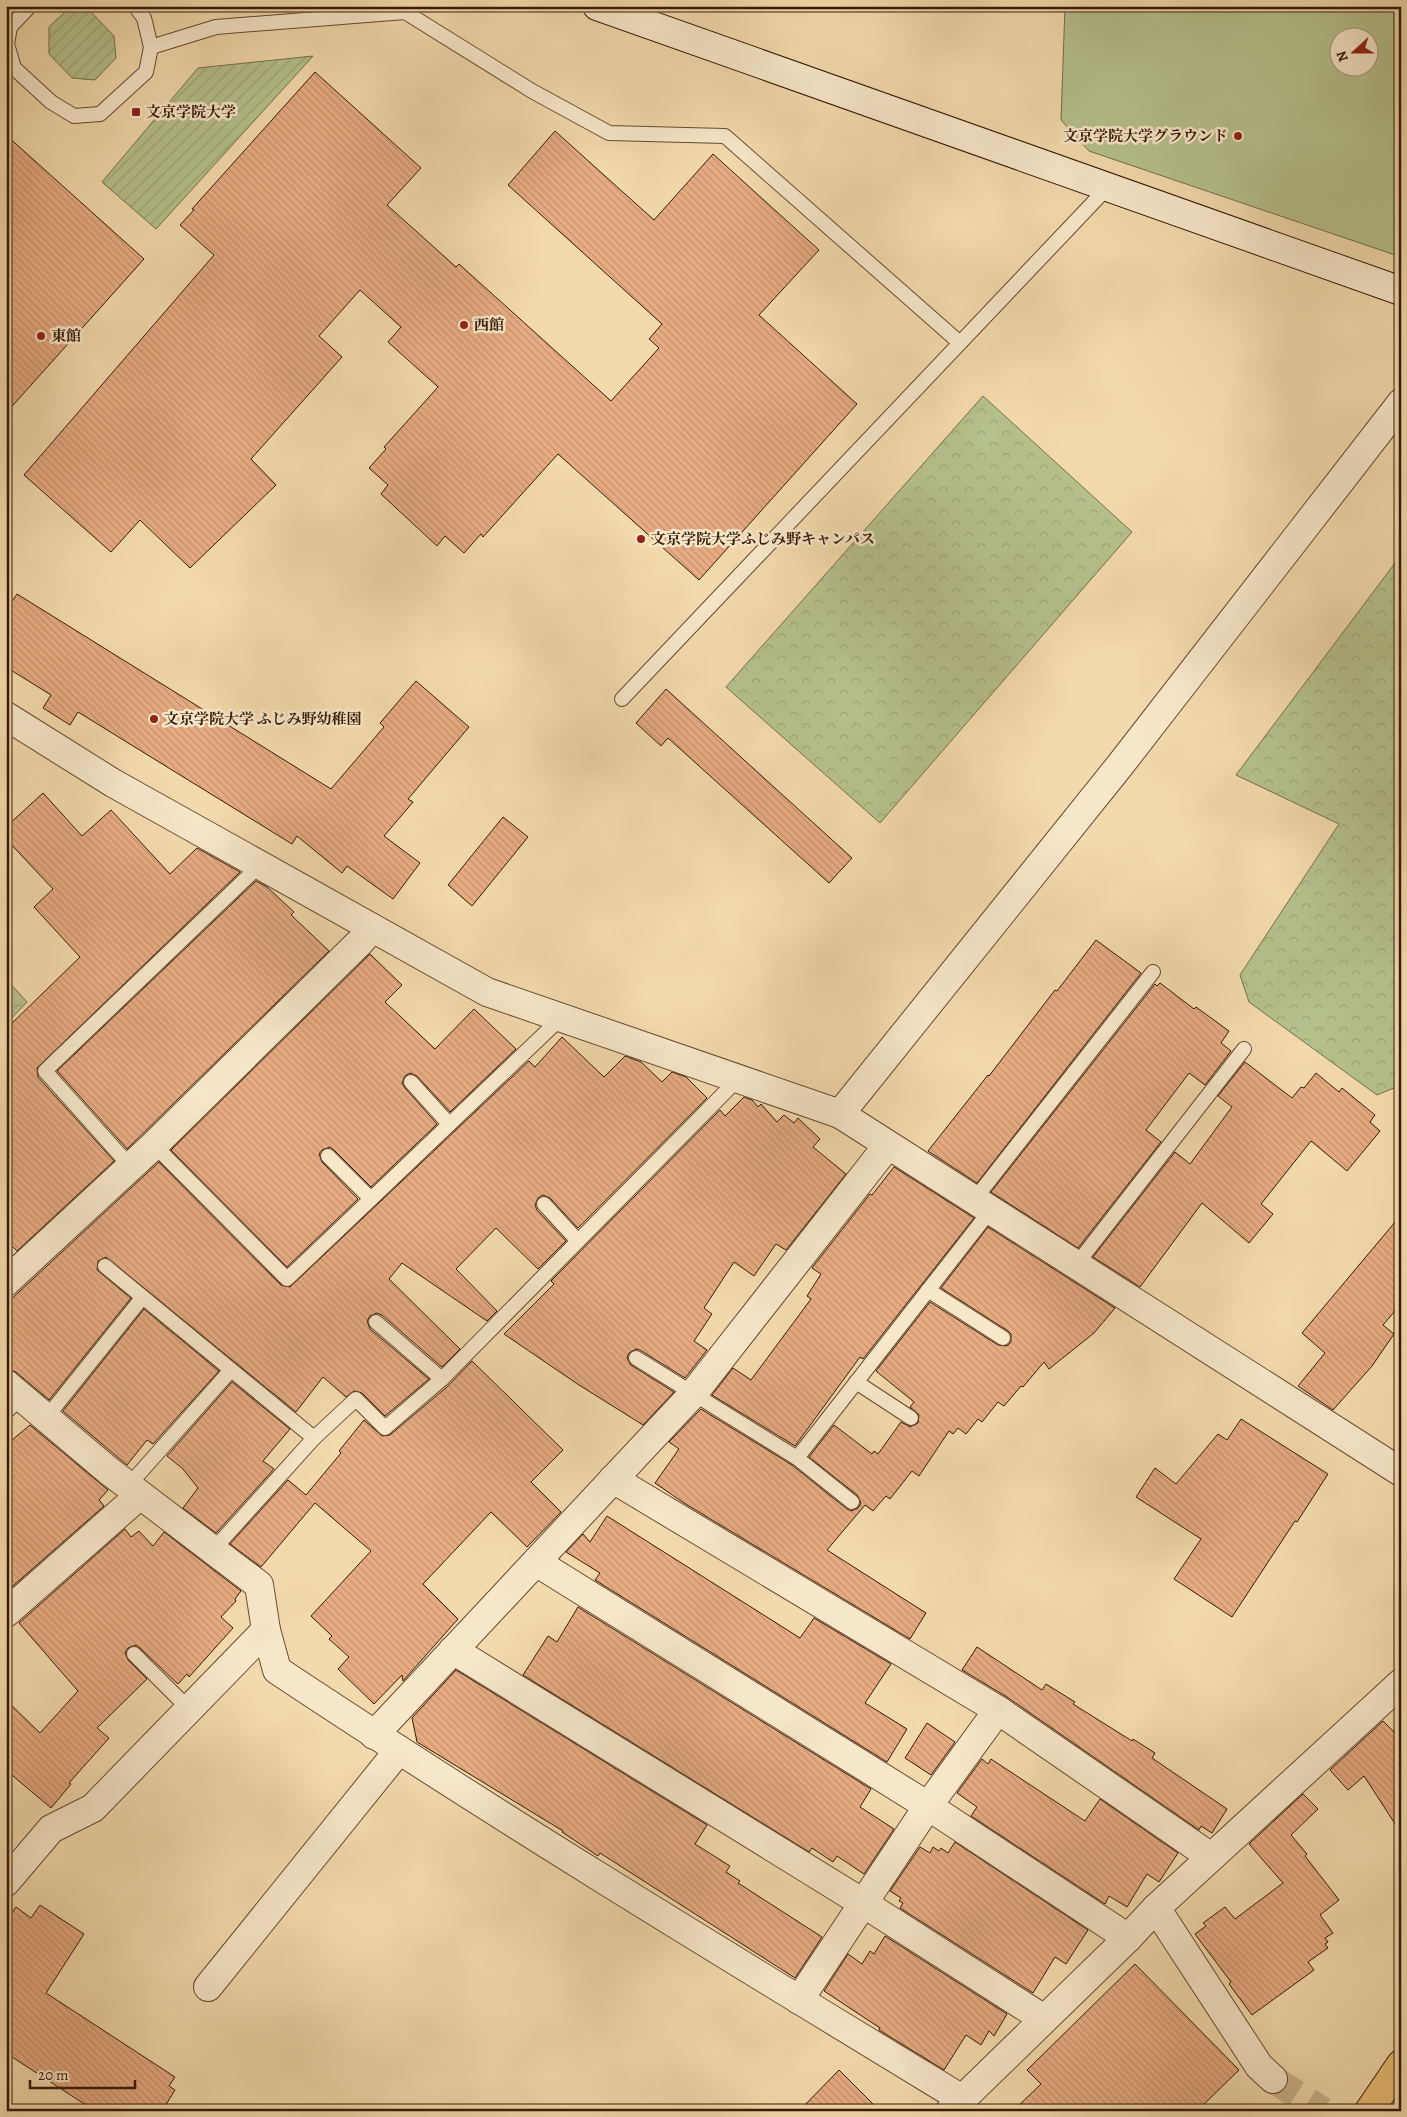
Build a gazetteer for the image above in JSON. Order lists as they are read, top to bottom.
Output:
{
  "places": {
    "transit": ["文京学院大学"],
    "other": [
      "文京学院大学グラウンド",
      "西館",
      "東館",
      "文京学院大学ふじみ野キャンパス",
      "文京学院大学 ふじみ野幼稚園"
    ]
  },
  "scale_bar": "20 m",
  "north": "left"
}
